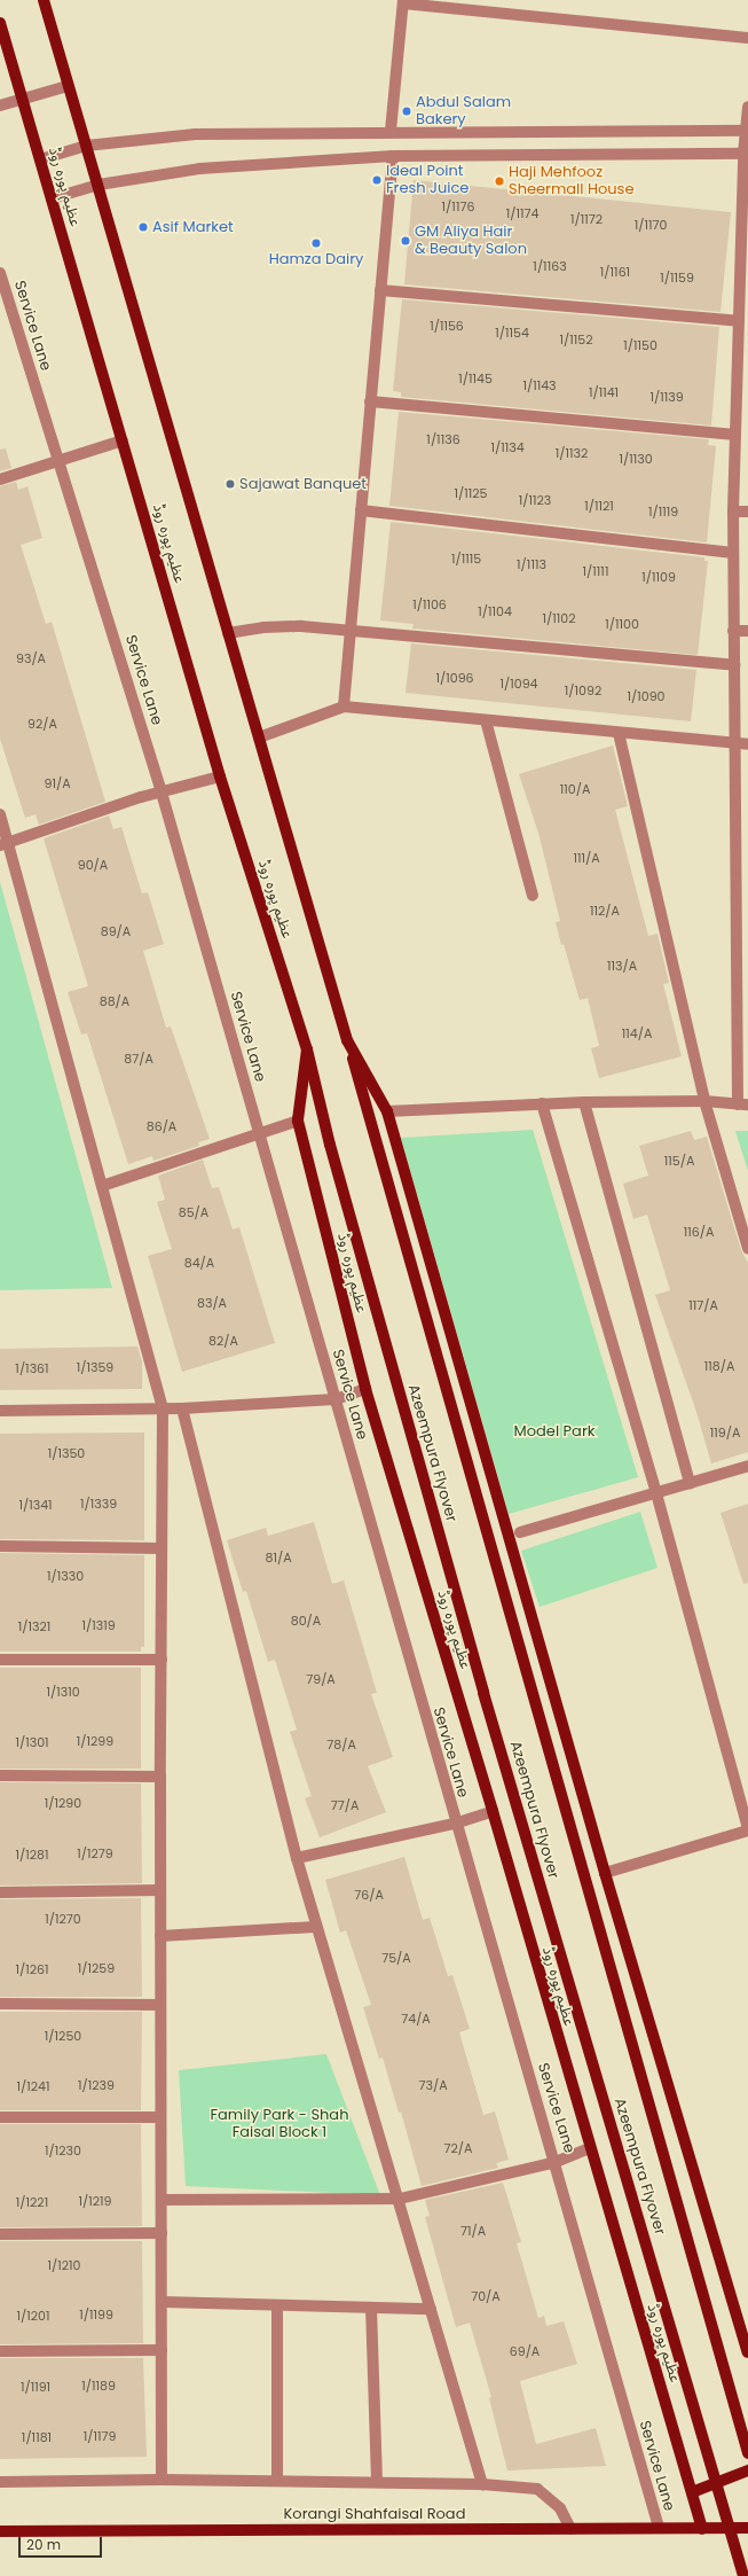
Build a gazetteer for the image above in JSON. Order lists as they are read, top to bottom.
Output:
{
  "streets": {
    "main road": ["عظیم پورہ روڈ", "Azeempura Flyover", "Korangi Shahfaisal Road"],
    "street": ["Service Lane"]
  },
  "crossings": [
    ["عظیم پورہ روڈ", "Azeempura Flyover"],
    ["عظیم پورہ روڈ", "Korangi Shahfaisal Road"],
    ["Service Lane", "Korangi Shahfaisal Road"]
  ],
  "parks": ["Model Park", "Family Park - Shah Faisal Block 1"],
  "places": [
    "Abdul Salam Bakery",
    "Ideal Point Fresh Juice",
    "Haji Mehfooz Sheermall House",
    "Asif Market",
    "GM Aliya Hair & Beauty Salon",
    "Hamza Dairy",
    "Sajawat Banquet"
  ],
  "house_numbers": [
    "1/1176",
    "1/1174",
    "1/1172",
    "1/1170",
    "1/1163",
    "1/1161",
    "1/1159",
    "1/1156",
    "1/1154",
    "1/1152",
    "1/1150",
    "1/1145",
    "1/1143",
    "1/1141",
    "1/1139",
    "1/1136",
    "1/1134",
    "1/1132",
    "1/1130",
    "1/1125",
    "1/1123",
    "1/1121",
    "1/1119",
    "1/1115",
    "1/1113",
    "1/1111",
    "1/1109",
    "1/1106",
    "1/1104",
    "1/1102",
    "1/1100",
    "93/A",
    "1/1096",
    "1/1094",
    "1/1092",
    "1/1090",
    "92/A",
    "91/A",
    "110/A",
    "111/A",
    "90/A",
    "112/A",
    "89/A",
    "113/A",
    "88/A",
    "114/A",
    "87/A",
    "86/A",
    "115/A",
    "85/A",
    "116/A",
    "84/A",
    "83/A",
    "117/A",
    "82/A",
    "118/A",
    "1/1359",
    "1/1361",
    "119/A",
    "1/1350",
    "1/1339",
    "1/1341",
    "81/A",
    "1/1330",
    "80/A",
    "1/1319",
    "1/1321",
    "79/A",
    "1/1310",
    "1/1299",
    "1/1301",
    "78/A",
    "1/1290",
    "77/A",
    "1/1279",
    "1/1281",
    "76/A",
    "1/1270",
    "75/A",
    "1/1259",
    "1/1261",
    "74/A",
    "1/1250",
    "1/1239",
    "73/A",
    "1/1241",
    "72/A",
    "1/1230",
    "1/1219",
    "1/1221",
    "71/A",
    "1/1210",
    "70/A",
    "1/1199",
    "1/1201",
    "69/A",
    "1/1189",
    "1/1191",
    "1/1179",
    "1/1181"
  ],
  "scale_bar": "20 m"
}
